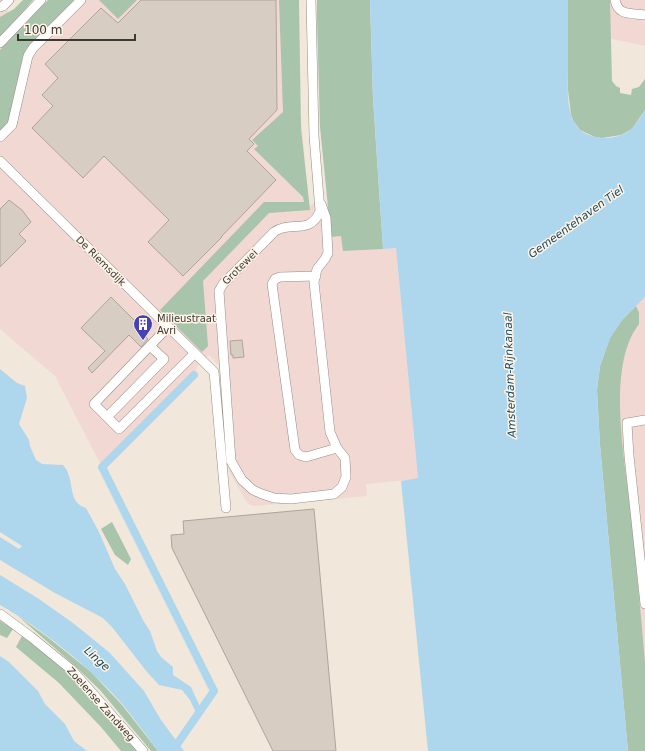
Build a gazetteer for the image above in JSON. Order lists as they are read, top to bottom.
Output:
{
  "streets": {
    "street": ["De Riemsdijk", "Grotewei", "Zoelense Zandweg"]
  },
  "water": ["Gemeentehaven Tiel", "Amsterdam-Rijnkanaal", "Linge"],
  "places": {
    "building": ["Milieustraat Avri"]
  },
  "scale_bar": "100 m"
}
